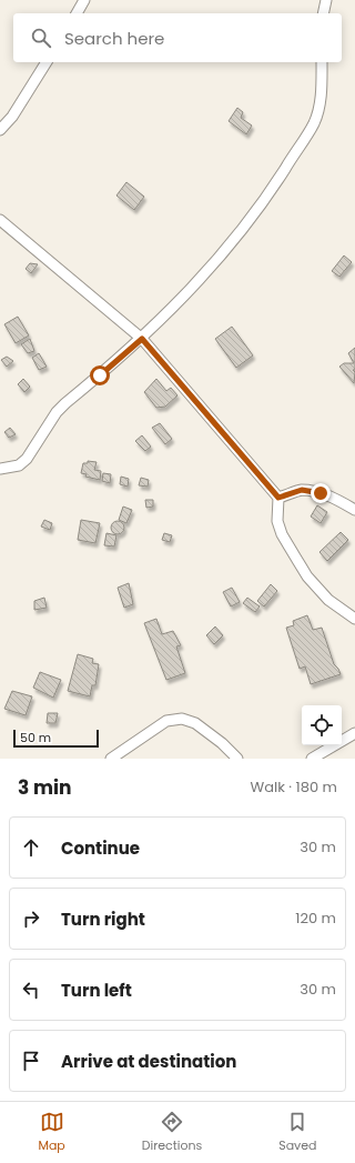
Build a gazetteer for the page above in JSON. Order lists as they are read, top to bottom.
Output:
{
  "scale_bar": "50 m",
  "page": {
    "search": "Search here",
    "scale": "50 m",
    "heading": ["3 min", "Walk · 180 m"],
    "list": [
      ["Continue", "30 m"],
      ["Turn right", "120 m"],
      ["Turn left", "30 m"],
      "Arrive at destination"
    ],
    "nav": ["Map", "Directions", "Saved"]
  }
}
